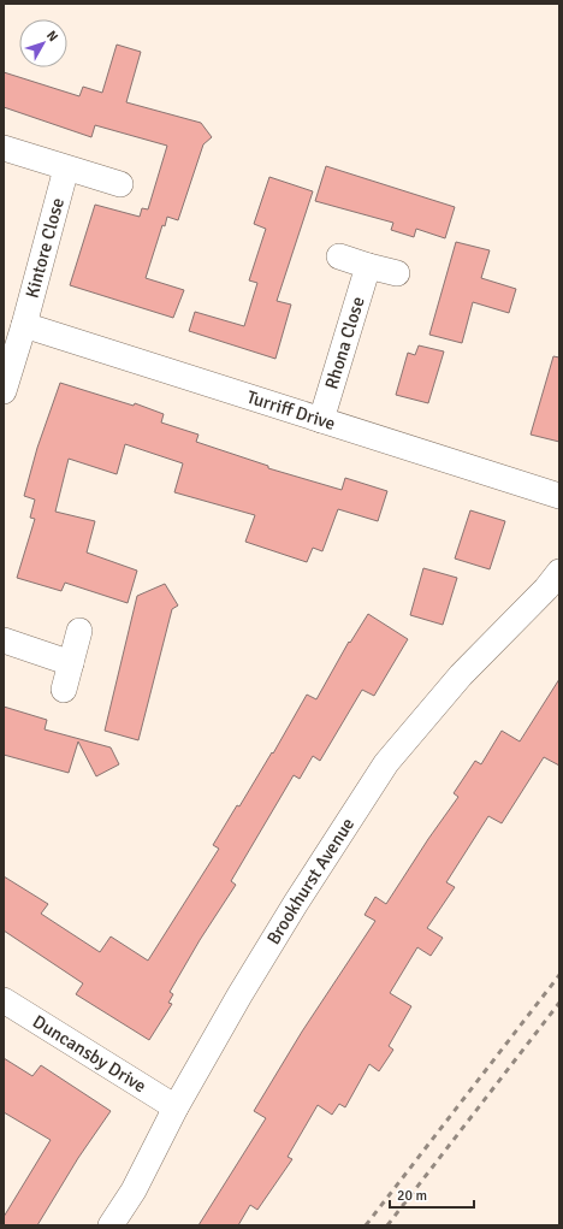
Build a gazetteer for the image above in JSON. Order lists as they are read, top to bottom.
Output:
{
  "streets": {
    "street": [
      "Kintore Close",
      "Rhona Close",
      "Turriff Drive",
      "Brookhurst Avenue",
      "Duncansby Drive"
    ]
  },
  "crossings": [
    ["Kintore Close", "Turriff Drive"],
    ["Rhona Close", "Turriff Drive"],
    ["Brookhurst Avenue", "Duncansby Drive"]
  ],
  "scale_bar": "20 m",
  "north": "top right"
}
